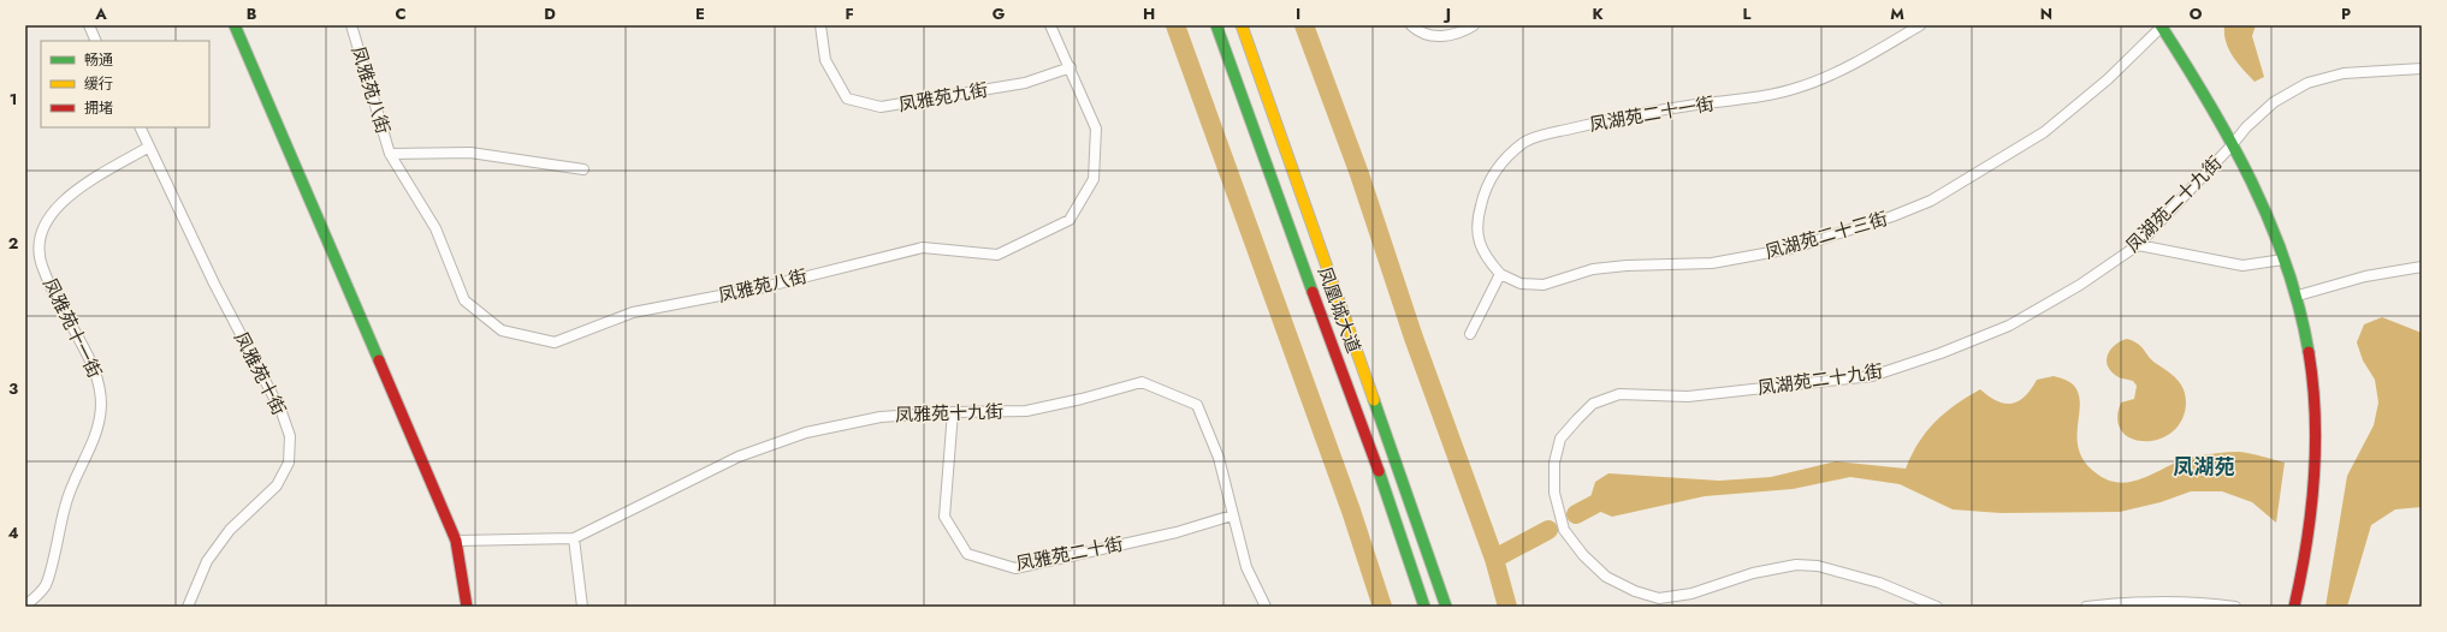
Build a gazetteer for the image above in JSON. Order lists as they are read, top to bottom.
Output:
{
  "streets": {
    "street": ["凤凰城大道"],
    "lane": [
      "凤雅苑八街",
      "凤雅苑九街",
      "凤湖苑二十一街",
      "凤湖苑二十九街",
      "凤湖苑二十三街",
      "凤雅苑十一街",
      "凤雅苑十街",
      "凤雅苑十九街",
      "凤雅苑二十街"
    ]
  },
  "crossings": [
    ["凤雅苑八街", "凤雅苑九街"],
    ["凤湖苑二十一街", "凤湖苑二十三街"],
    ["凤雅苑十一街", "凤雅苑十街"],
    ["凤雅苑十九街", "凤雅苑二十街"]
  ],
  "districts": ["凤湖苑"],
  "legend": ["畅通", "缓行", "拥堵"],
  "grid": {
    "columns": [
      "A",
      "B",
      "C",
      "D",
      "E",
      "F",
      "G",
      "H",
      "I",
      "J",
      "K",
      "L",
      "M",
      "N",
      "O",
      "P"
    ],
    "rows": [
      "1",
      "2",
      "3",
      "4"
    ]
  }
}
